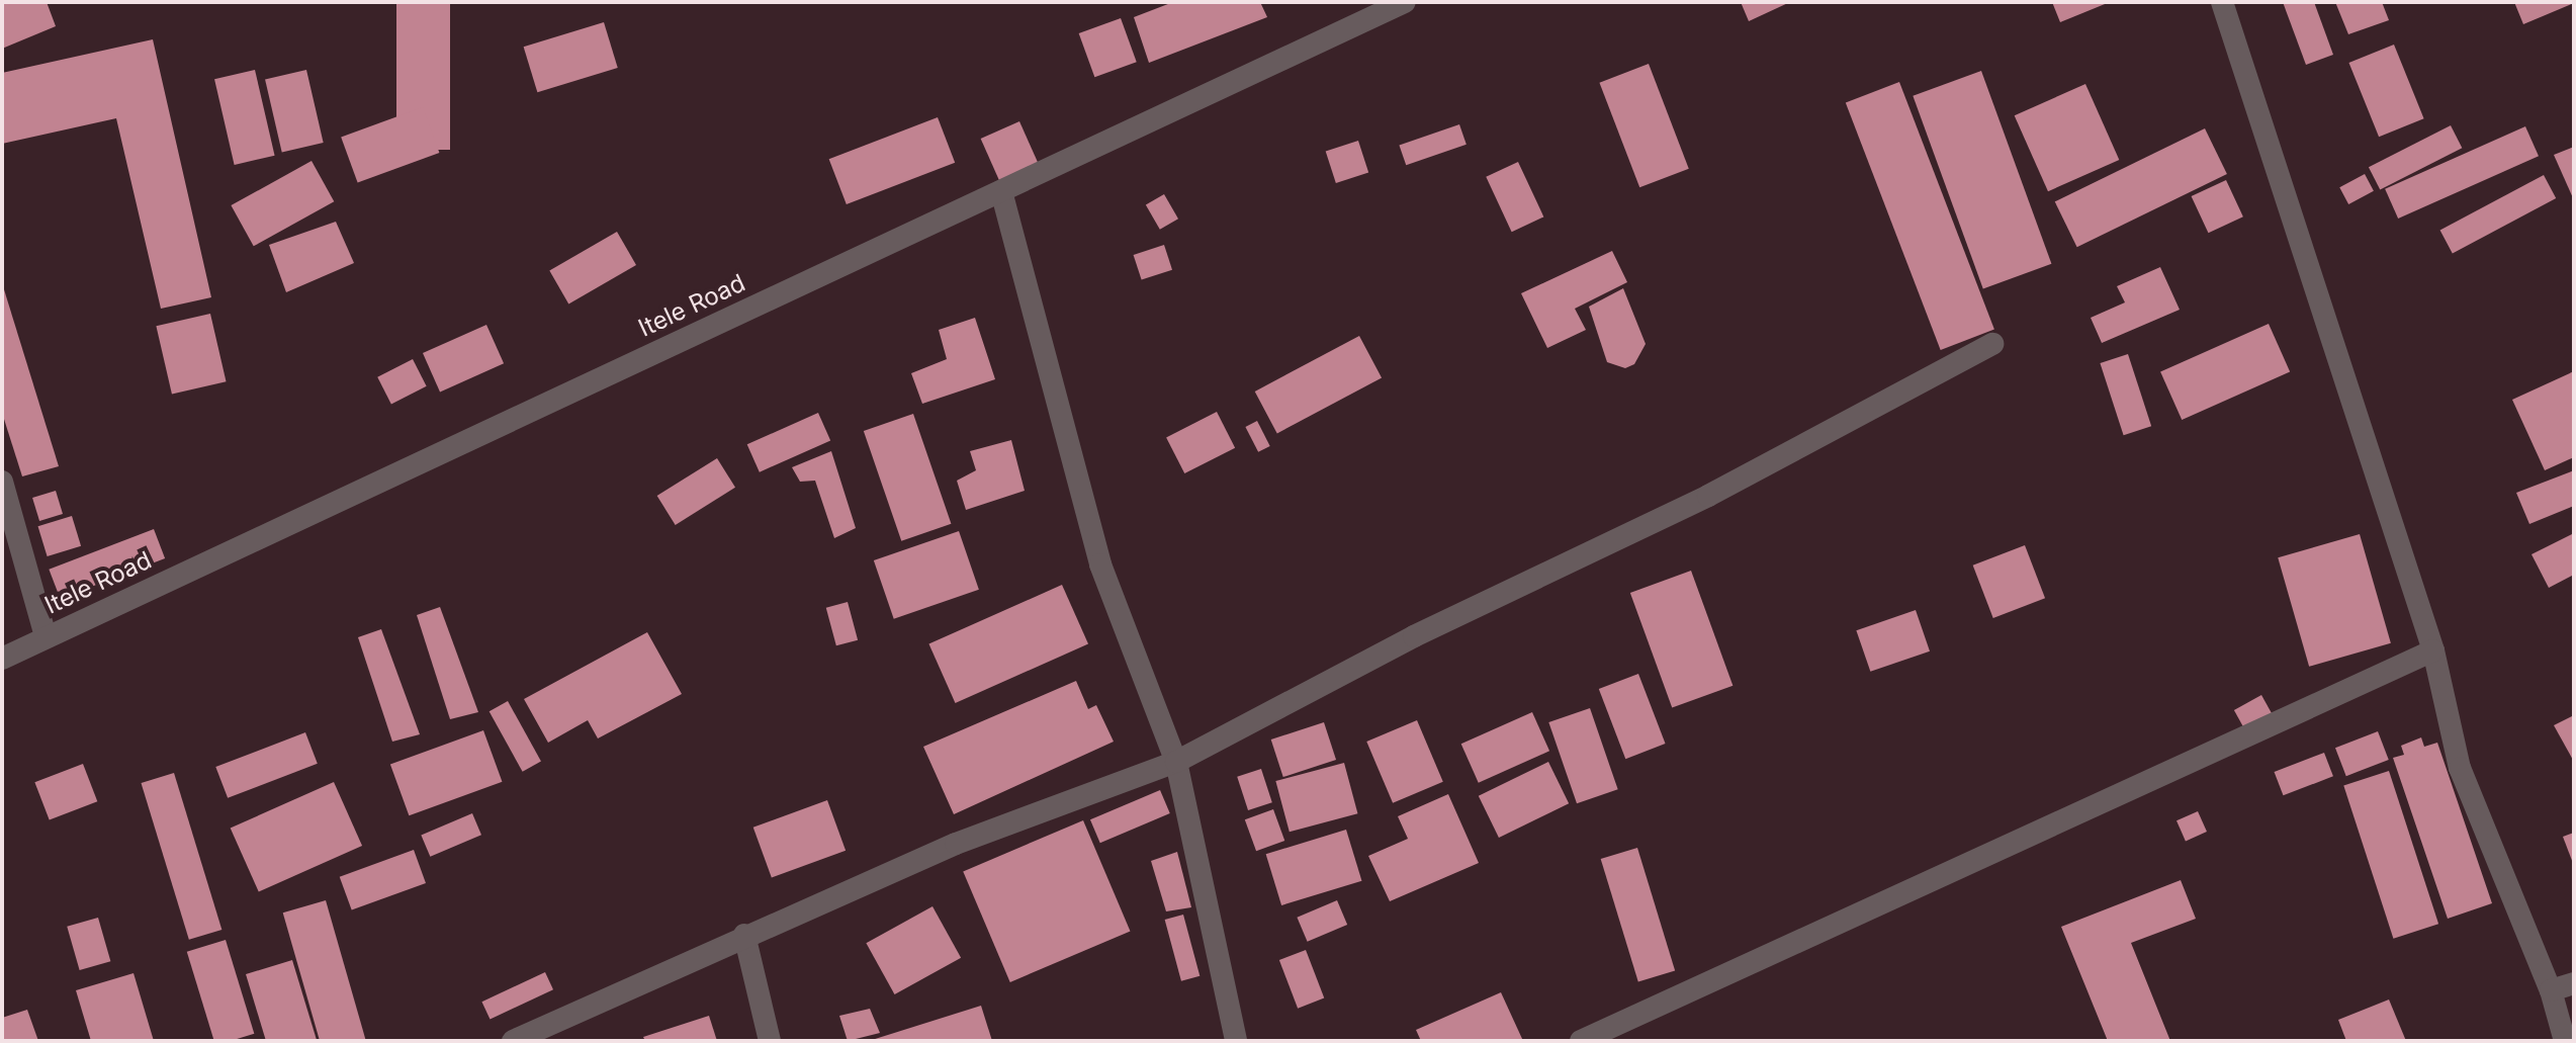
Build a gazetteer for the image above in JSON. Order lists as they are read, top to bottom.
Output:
{
  "streets": {
    "street": ["Itele Road"]
  }
}
